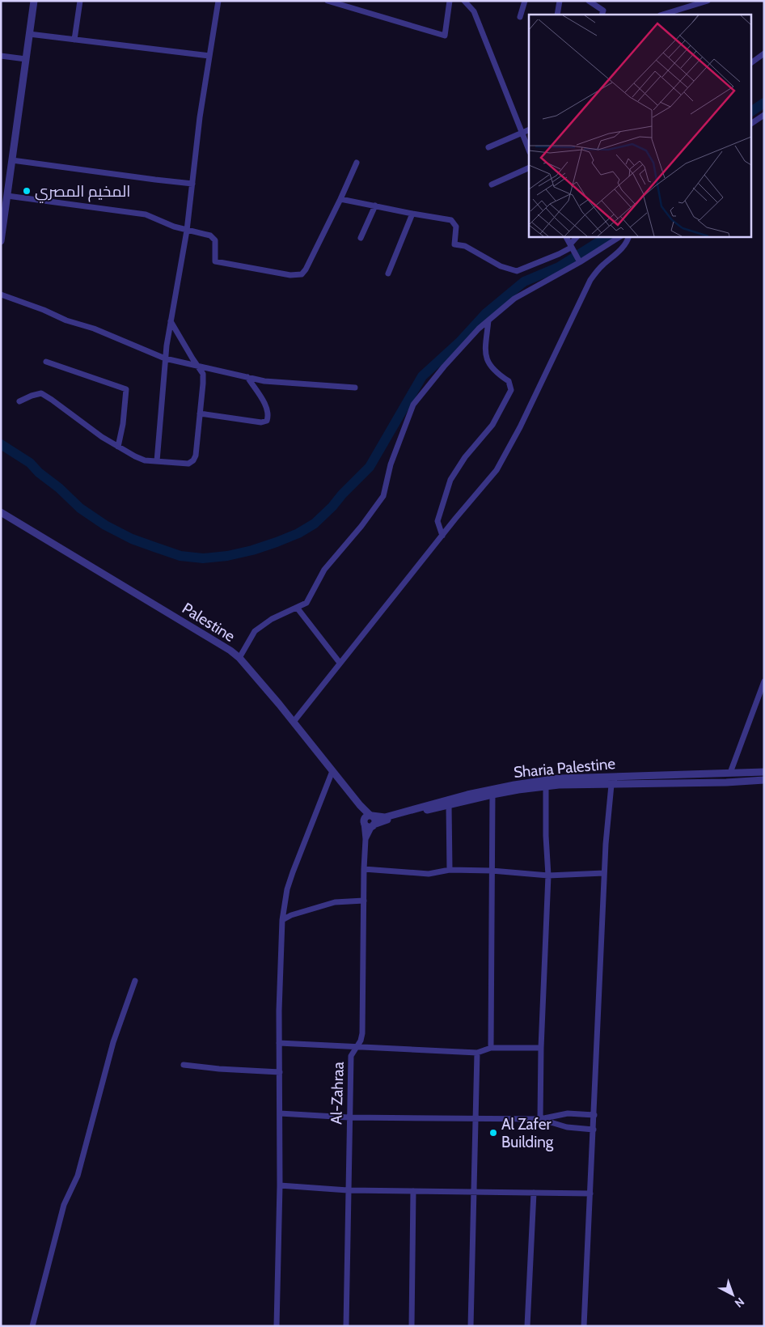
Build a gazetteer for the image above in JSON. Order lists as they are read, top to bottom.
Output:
{
  "streets": {
    "street": ["Palestine", "Sharia Palestine", "Al-Zahraa"]
  },
  "crossings": [
    ["Palestine", "Sharia Palestine"],
    ["Palestine", "Al-Zahraa"],
    ["Sharia Palestine", "Al-Zahraa"]
  ],
  "places": ["المخيم المصري", "Al Zafer Building"],
  "north": "bottom right"
}
